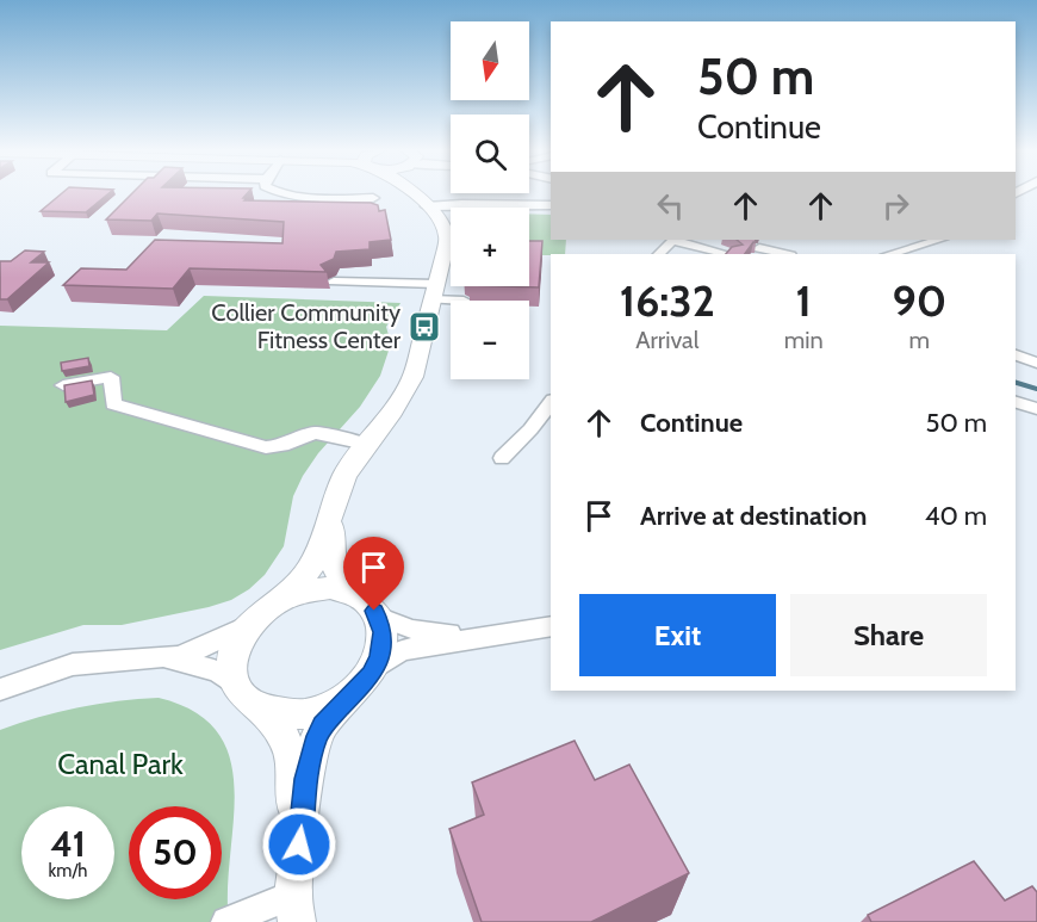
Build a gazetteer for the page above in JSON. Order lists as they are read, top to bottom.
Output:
{
  "parks": ["Canal Park"],
  "places": {
    "bus stop": ["Collier Community Fitness Center"]
  },
  "north": "bottom",
  "page": {
    "map_buttons": ["+", "−"],
    "turn": ["50 m", "Continue"],
    "eta": [
      "16:32",
      "Arrival",
      "1",
      "min",
      "90",
      "m"
    ],
    "list": [
      {
        "name": "Continue",
        "value": "50 m"
      },
      {
        "name": "Arrive at destination",
        "value": "40 m"
      }
    ],
    "buttons": ["Exit", "Share"],
    "speed": "41 km/h",
    "limit": "50"
  }
}
